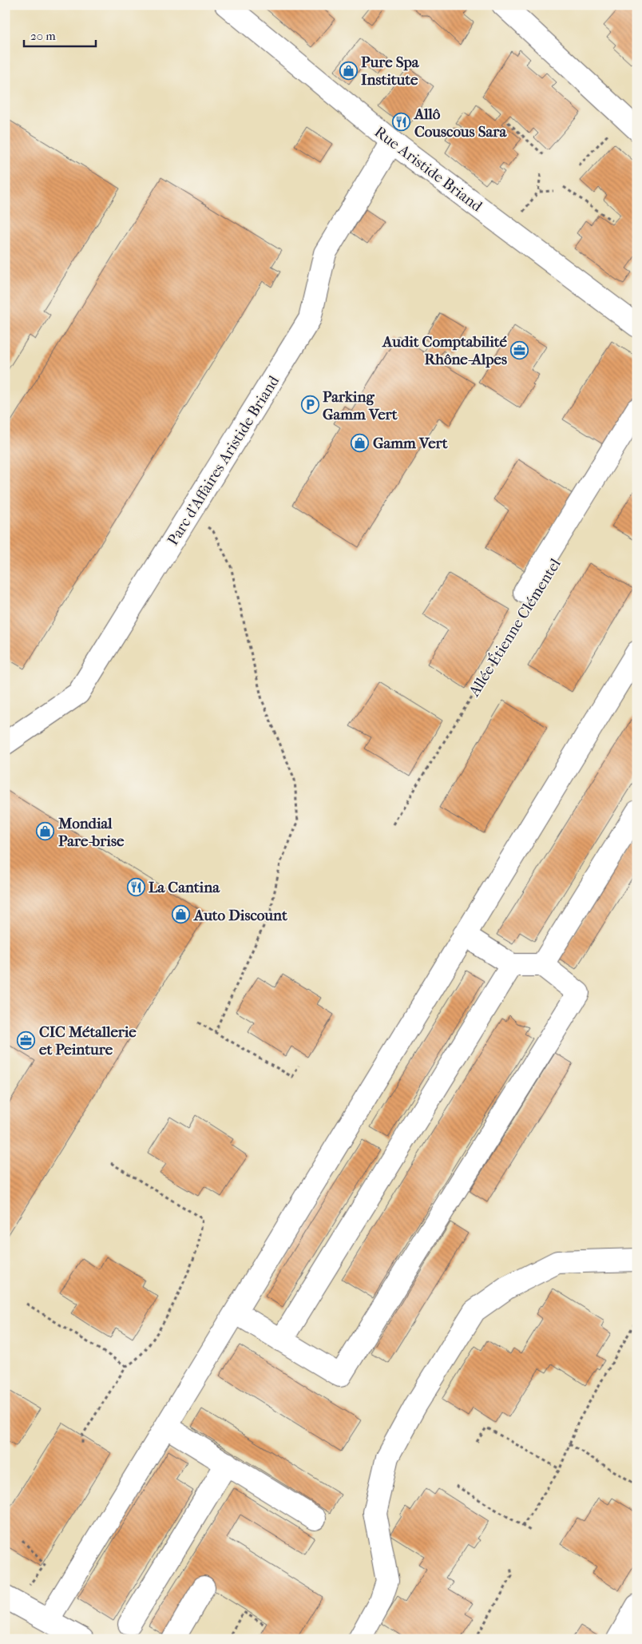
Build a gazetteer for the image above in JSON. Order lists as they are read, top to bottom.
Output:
{
  "streets": {
    "street": ["Rue Aristide Briand", "Parc d'Affaires Aristide Briand", "Allée Étienne Clémentel"]
  },
  "crossings": [
    ["Rue Aristide Briand", "Parc d'Affaires Aristide Briand"]
  ],
  "places": {
    "shop": [
      "Pure Spa Institute",
      "Gamm Vert",
      "Mondial Pare-brise",
      "Auto Discount"
    ],
    "restaurant": ["Allô Couscous Sara", "La Cantina"],
    "office": ["Audit Comptabilité Rhône-Alpes", "CIC Métallerie et Peinture"],
    "parking": ["Parking Gamm Vert"]
  },
  "scale_bar": "20 m"
}
